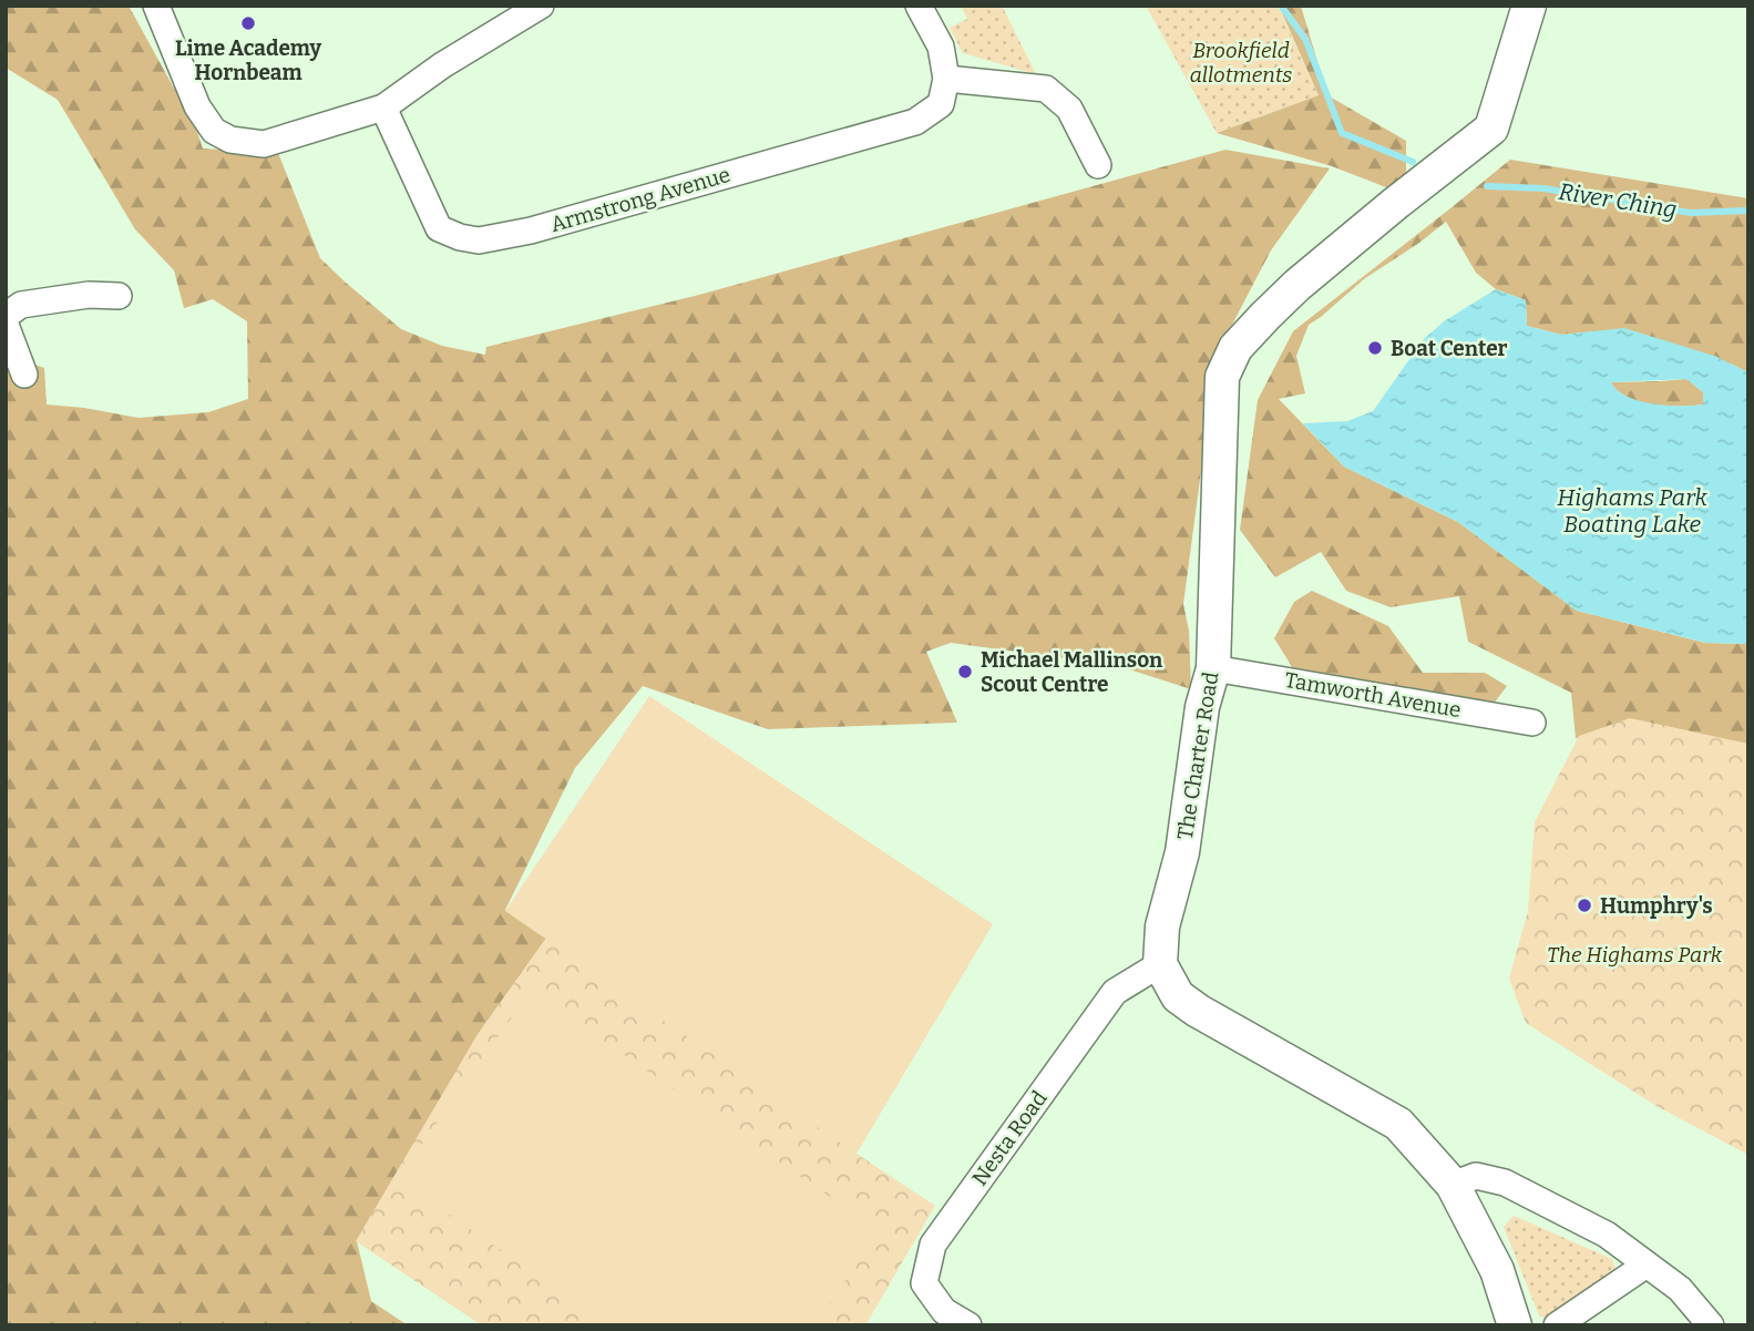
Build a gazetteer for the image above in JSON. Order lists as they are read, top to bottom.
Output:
{
  "streets": {
    "street": [
      "Armstrong Avenue",
      "Tamworth Avenue",
      "The Charter Road",
      "Nesta Road"
    ]
  },
  "crossings": [
    ["Tamworth Avenue", "The Charter Road"],
    ["The Charter Road", "Nesta Road"]
  ],
  "water": ["River Ching", "Highams Park Boating Lake"],
  "parks": ["Brookfield allotments", "The Highams Park"],
  "places": [
    "Lime Academy Hornbeam",
    "Boat Center",
    "Michael Mallinson Scout Centre",
    "Humphry's"
  ]
}
